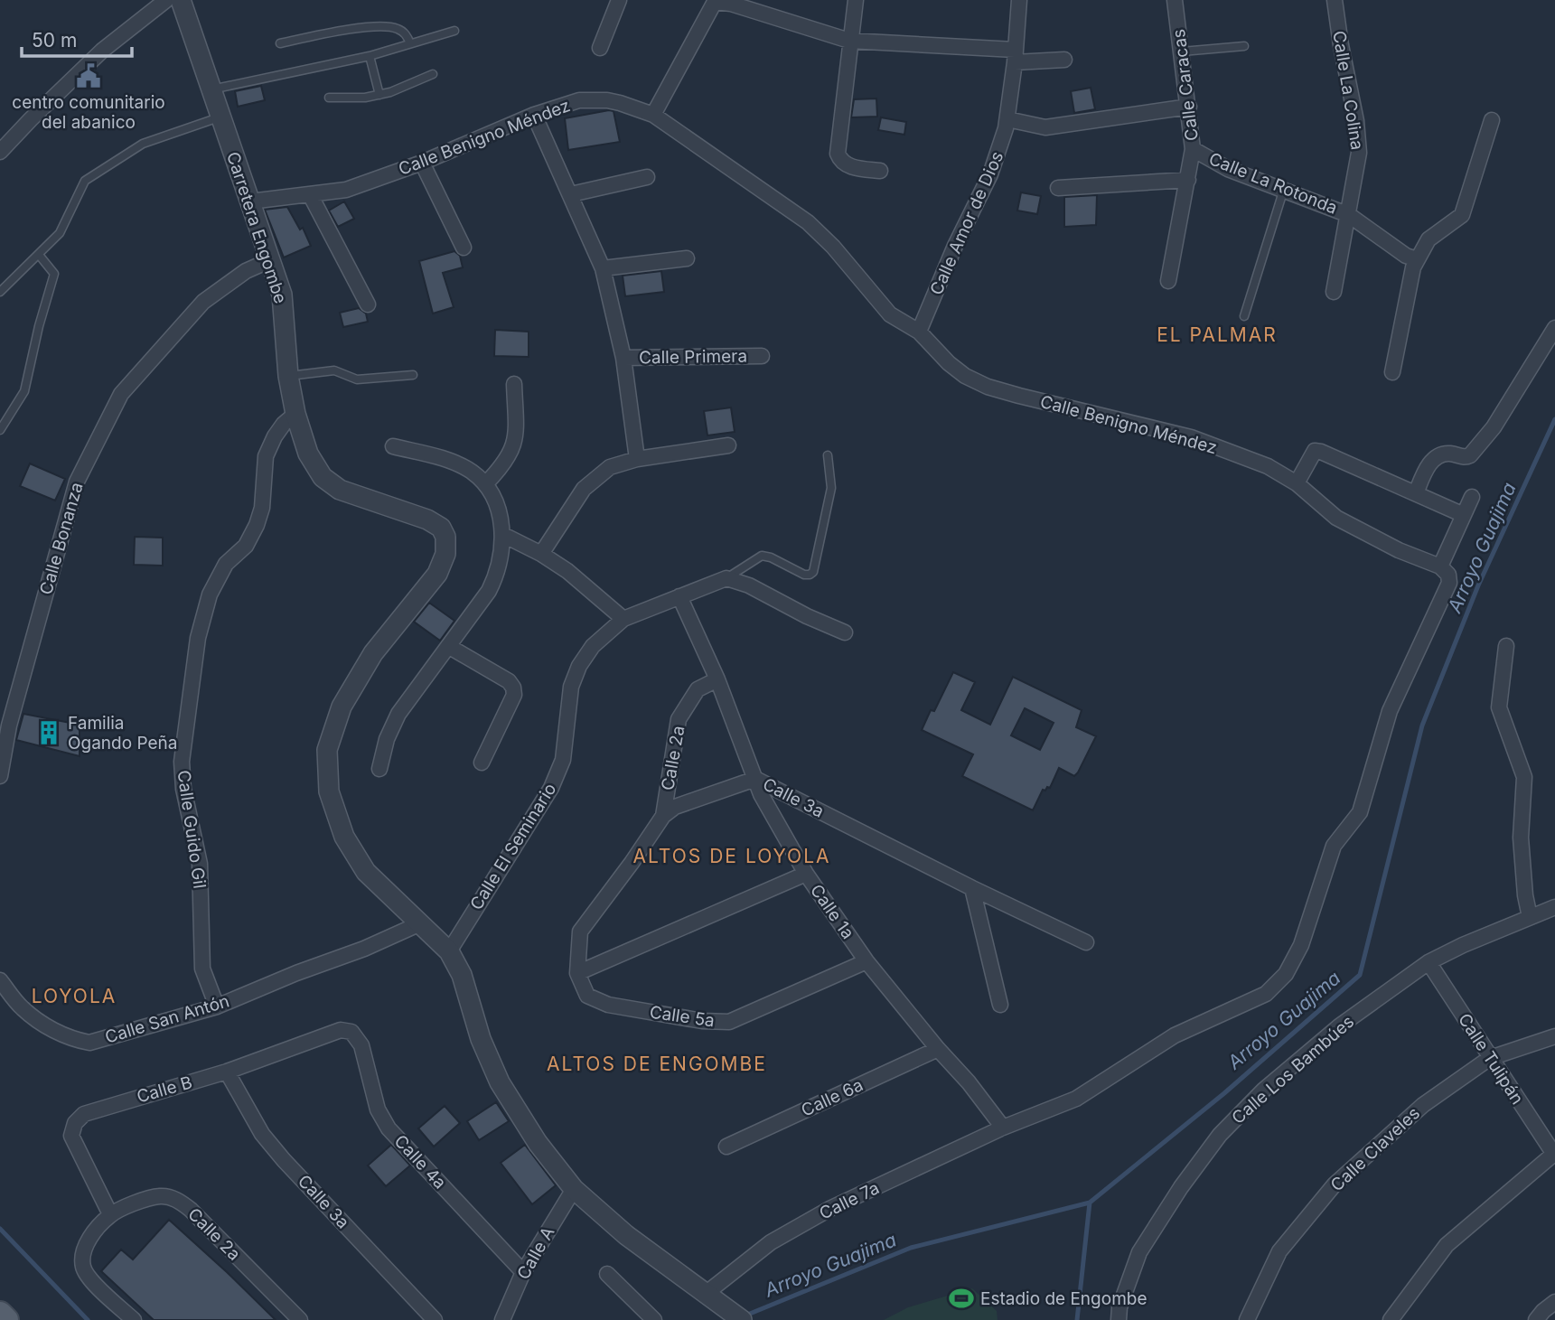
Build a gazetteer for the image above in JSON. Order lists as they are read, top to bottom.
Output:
{
  "streets": {
    "street": [
      "Calle Caracas",
      "Calle La Colina",
      "Calle Benigno Méndez",
      "Calle La Rotonda",
      "Calle Amor de Dios",
      "Carretera Engombe",
      "Calle Primera",
      "Calle Bonanza",
      "Calle 2a",
      "Calle 3a",
      "Calle Guido Gil",
      "Calle El Seminario",
      "Calle 1a",
      "Calle 5a",
      "Calle San Antón",
      "Calle Tulipán",
      "Calle Los Bambúes",
      "Calle B",
      "Calle 6a",
      "Calle Claveles",
      "Calle 4a",
      "Calle 7a",
      "Calle A"
    ]
  },
  "crossings": [
    ["Calle Caracas", "Calle La Rotonda"],
    ["Calle La Colina", "Calle La Rotonda"],
    ["Calle Benigno Méndez", "Calle Amor de Dios"],
    ["Calle Benigno Méndez", "Carretera Engombe"],
    ["Carretera Engombe", "Calle Bonanza"],
    ["Carretera Engombe", "Calle Guido Gil"],
    ["Carretera Engombe", "Calle El Seminario"],
    ["Carretera Engombe", "Calle San Antón"],
    ["Carretera Engombe", "Calle 7a"],
    ["Carretera Engombe", "Calle A"],
    ["Calle 2a", "Calle 3a"],
    ["Calle 2a", "Calle 1a"],
    ["Calle 2a", "Calle B"],
    ["Calle 3a", "Calle 1a"],
    ["Calle 3a", "Calle 5a"],
    ["Calle 3a", "Calle B"],
    ["Calle Guido Gil", "Calle San Antón"],
    ["Calle El Seminario", "Calle 1a"],
    ["Calle 1a", "Calle 5a"],
    ["Calle 1a", "Calle 6a"],
    ["Calle 1a", "Calle 7a"],
    ["Calle Tulipán", "Calle Los Bambúes"],
    ["Calle Tulipán", "Calle Claveles"],
    ["Calle B", "Calle 4a"],
    ["Calle 4a", "Calle A"]
  ],
  "districts": [
    "EL PALMAR",
    "ALTOS DE LOYOLA",
    "LOYOLA",
    "ALTOS DE ENGOMBE"
  ],
  "water": ["Arroyo Guajima"],
  "places": {
    "public building": ["centro comunitario del abanico"],
    "building": ["Familia Ogando Peña"],
    "sports": ["Estadio de Engombe"]
  },
  "scale_bar": "50 m"
}
